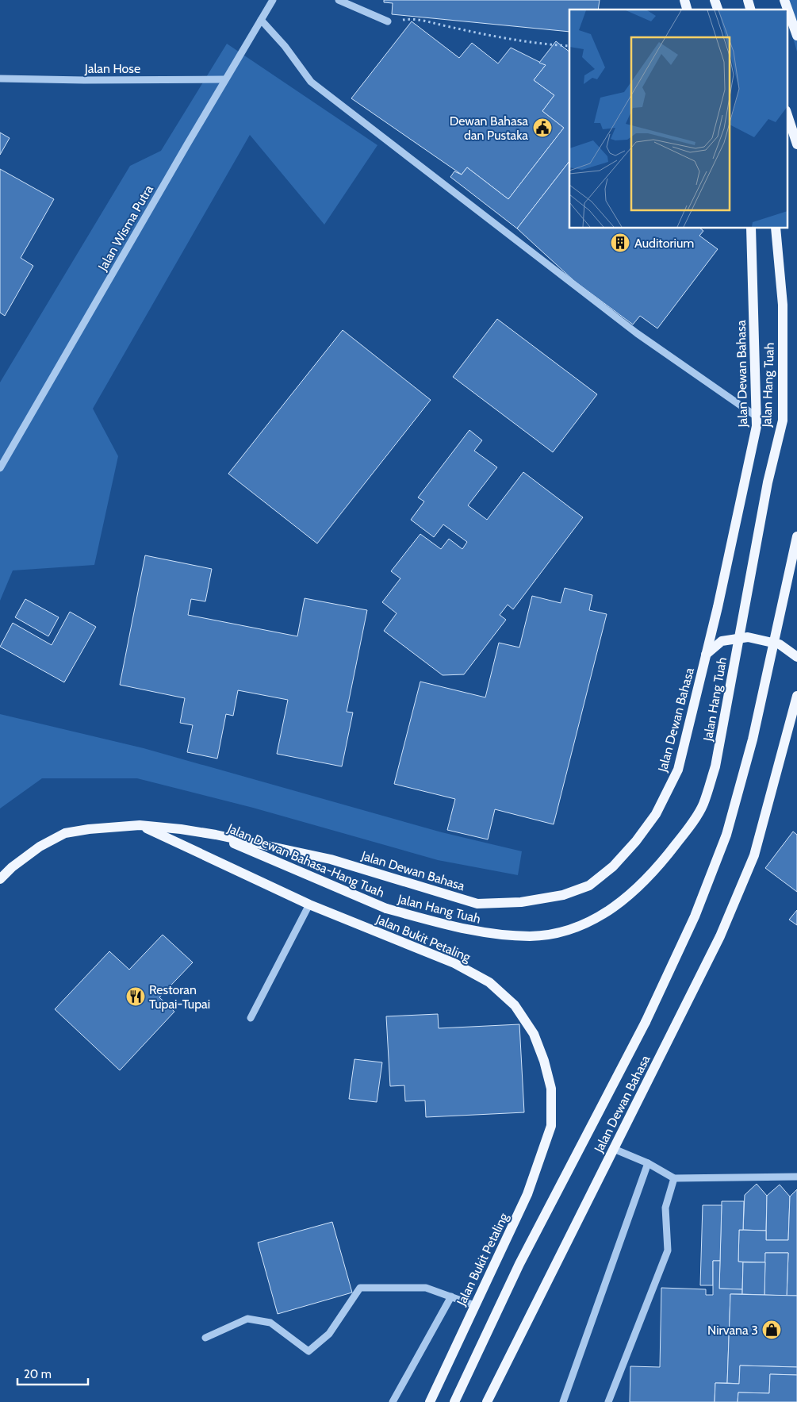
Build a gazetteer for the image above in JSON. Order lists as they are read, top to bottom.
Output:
{
  "streets": {
    "main road": [
      "Jalan Dewan Bahasa",
      "Jalan Hang Tuah",
      "Jalan Dewan Bahasa-Hang Tuah",
      "Jalan Bukit Petaling"
    ],
    "street": ["Jalan Hose", "Jalan Wisma Putra"]
  },
  "crossings": [
    ["Jalan Hose", "Jalan Wisma Putra"],
    ["Jalan Dewan Bahasa", "Jalan Dewan Bahasa-Hang Tuah"],
    ["Jalan Dewan Bahasa", "Jalan Bukit Petaling"],
    ["Jalan Hang Tuah", "Jalan Dewan Bahasa-Hang Tuah"]
  ],
  "places": {
    "public building": ["Dewan Bahasa dan Pustaka"],
    "building": ["Auditorium"],
    "restaurant": ["Restoran Tupai-Tupai"],
    "shop": ["Nirvana 3"]
  },
  "scale_bar": "20 m"
}
